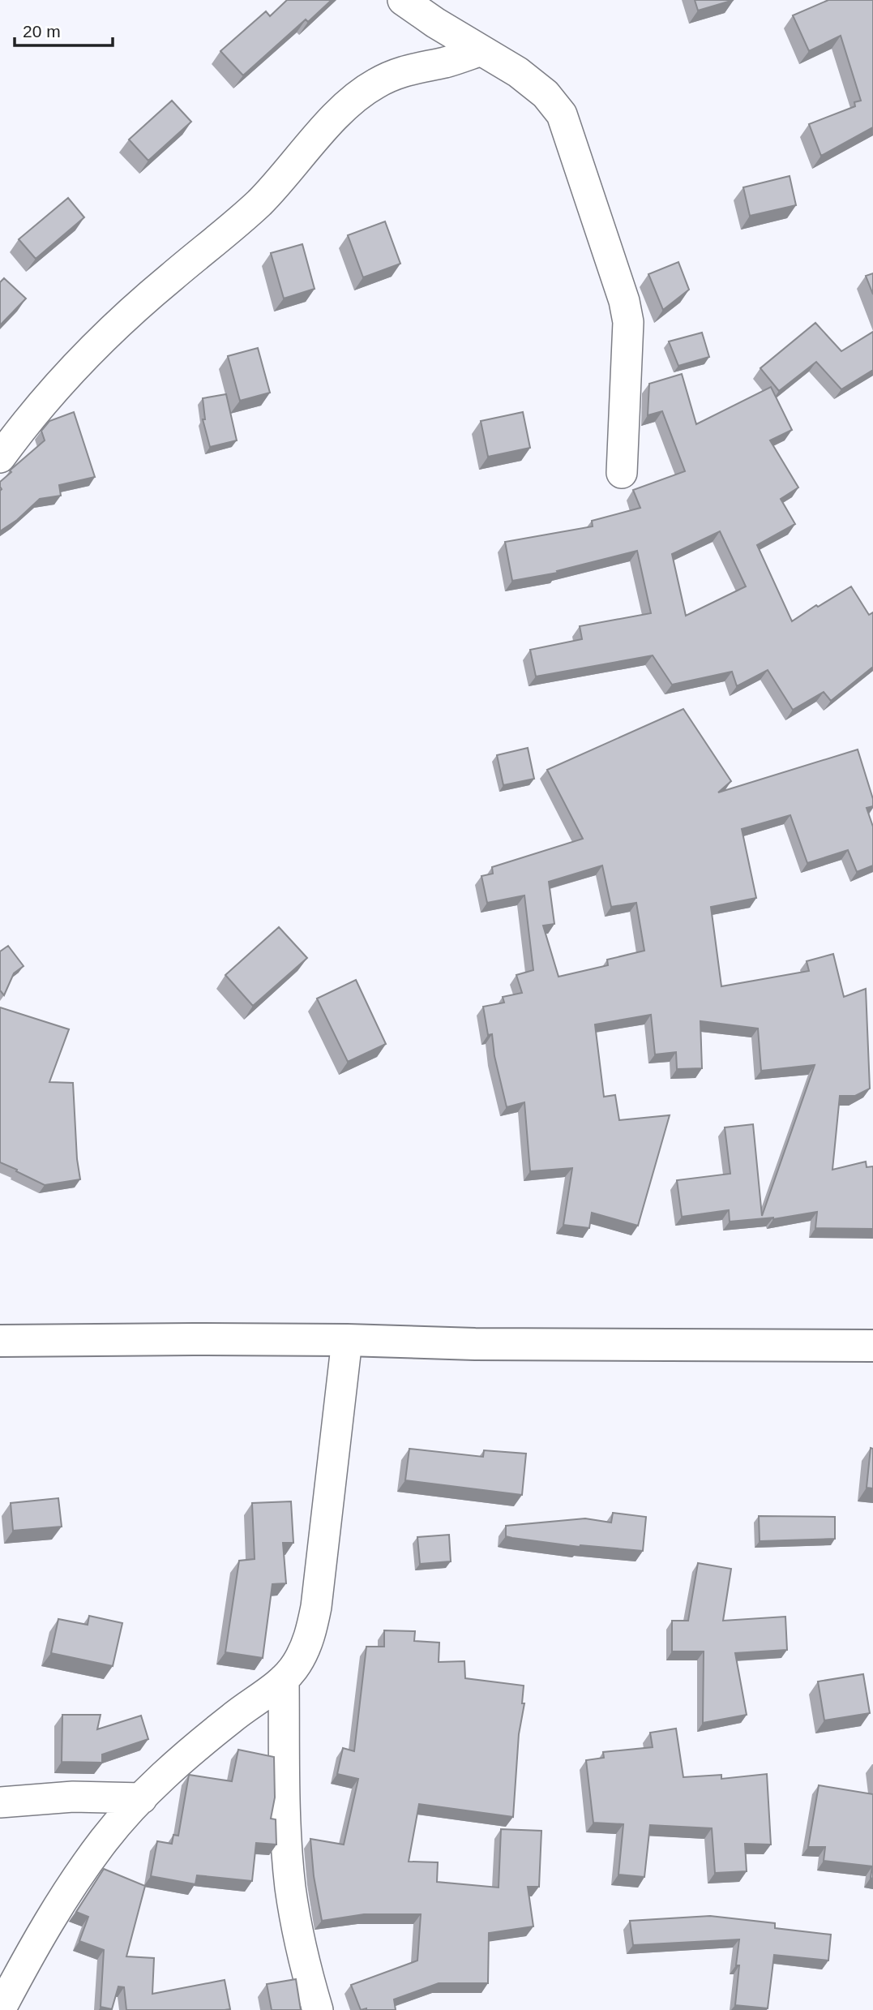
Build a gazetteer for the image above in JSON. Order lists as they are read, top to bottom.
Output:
{
  "scale_bar": "20 m"
}
